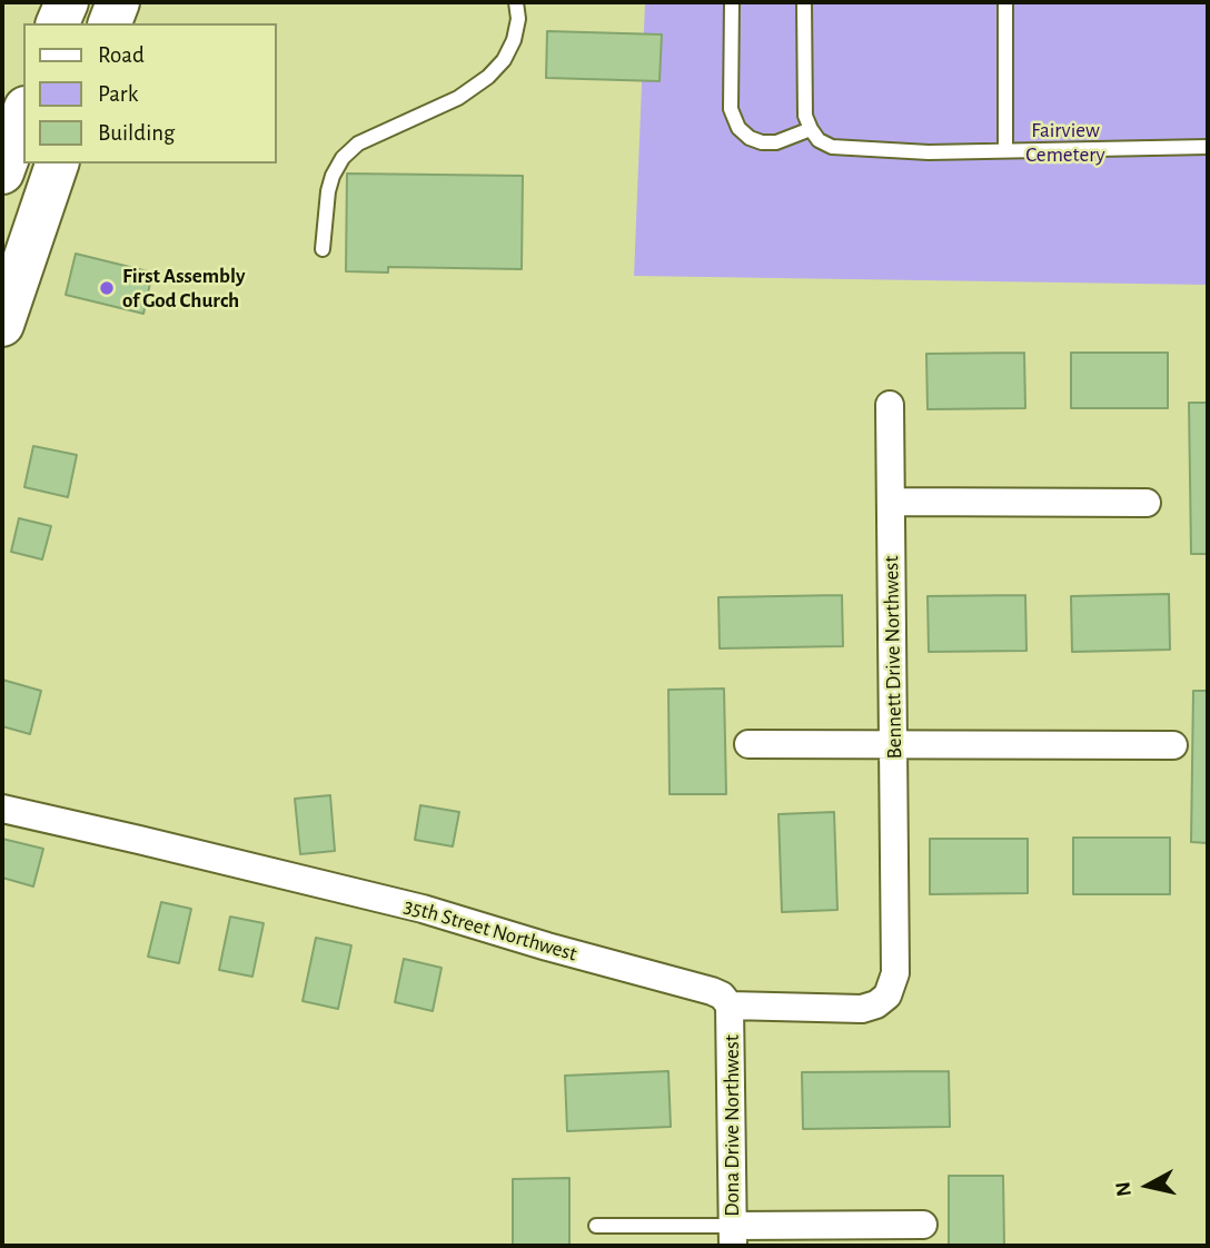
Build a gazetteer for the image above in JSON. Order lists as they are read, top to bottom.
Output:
{
  "streets": {
    "street": ["Bennett Drive Northwest", "35th Street Northwest", "Dona Drive Northwest"]
  },
  "crossings": [
    ["Bennett Drive Northwest", "35th Street Northwest"],
    ["35th Street Northwest", "Dona Drive Northwest"]
  ],
  "parks": ["Fairview Cemetery"],
  "places": ["First Assembly of God Church"],
  "legend": ["Road", "Park", "Building"],
  "north": "left"
}
